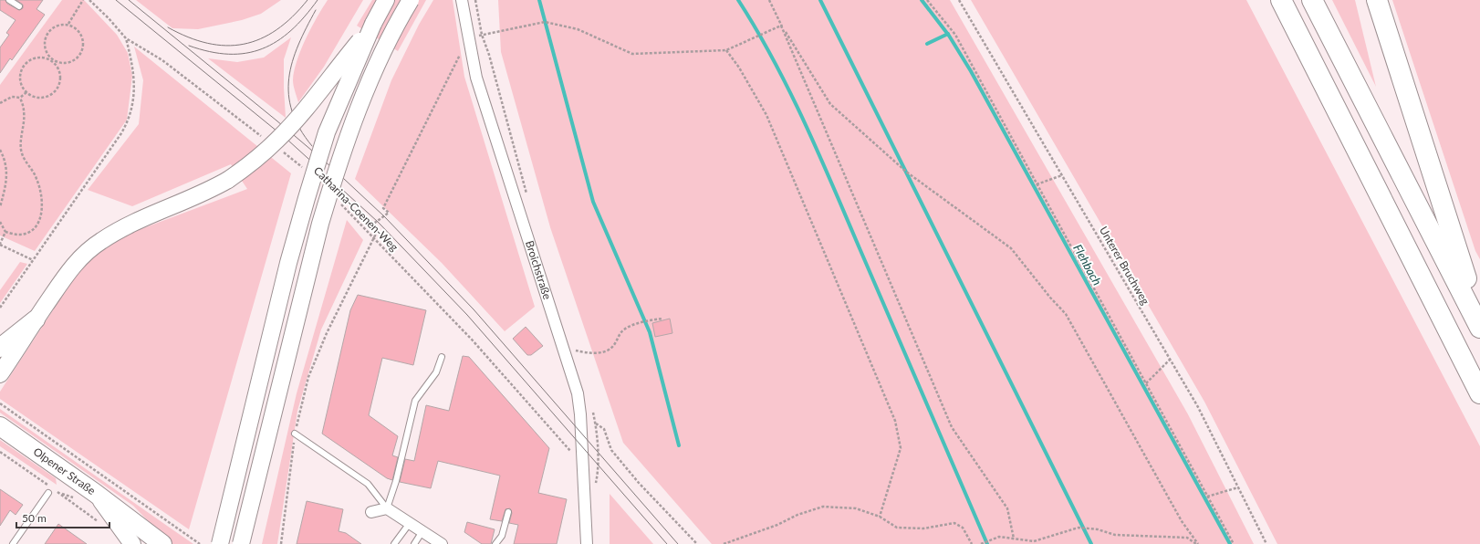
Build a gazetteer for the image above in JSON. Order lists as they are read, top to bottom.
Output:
{
  "streets": {
    "main road": ["Olpener Straße"],
    "street": ["Broichstraße"],
    "path": ["Catharina-Coenen-Weg", "Unterer Bruchweg"]
  },
  "crossings": [
    ["Catharina-Coenen-Weg", "Broichstraße"]
  ],
  "water": ["Flehbach"],
  "scale_bar": "50 m"
}
